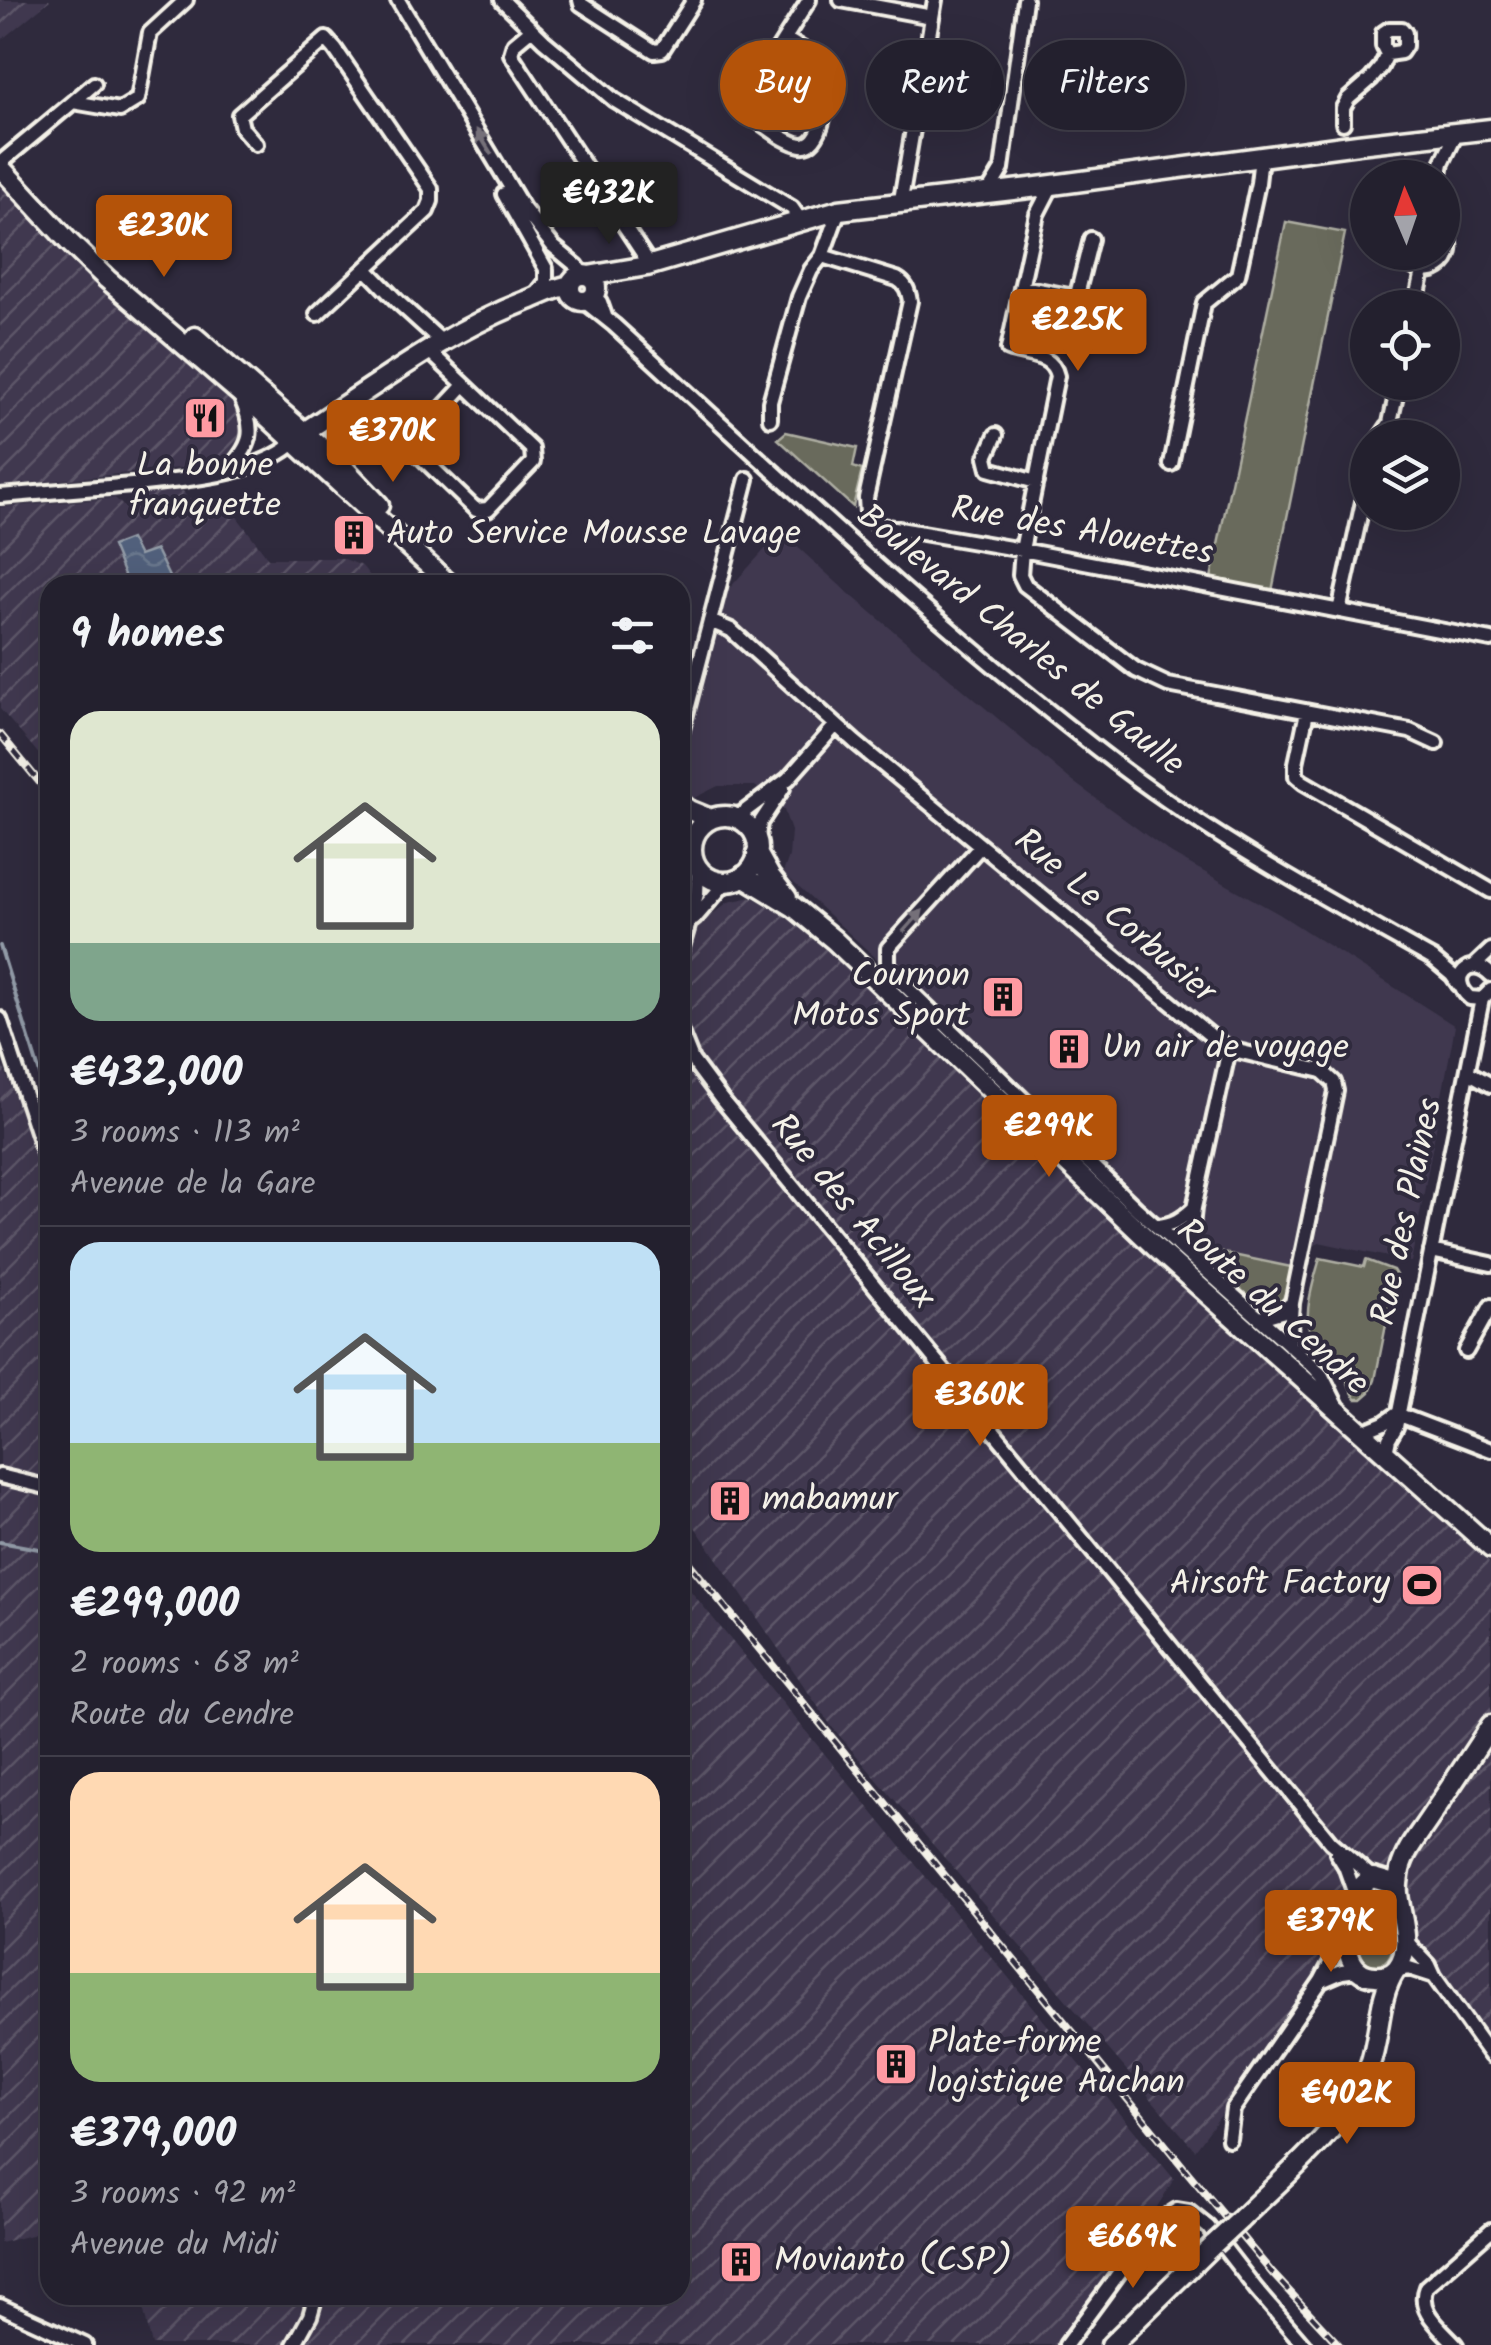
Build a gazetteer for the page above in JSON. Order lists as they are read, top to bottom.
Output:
{
  "streets": {
    "main road": ["Route du Cendre"],
    "street": [
      "Rue des Alouettes",
      "Boulevard Charles de Gaulle",
      "Rue Le Corbusier",
      "Rue des Acilloux",
      "Rue des Plaines"
    ]
  },
  "crossings": [
    ["Rue des Plaines", "Route du Cendre"]
  ],
  "places": {
    "restaurant": ["La bonne franquette"],
    "building": [
      "Auto Service Mousse Lavage",
      "Cournon Motos Sport",
      "Un air de voyage",
      "mabamur",
      "Plate-forme logistique Auchan",
      "Movianto (CSP)"
    ],
    "sports": ["Airsoft Factory"]
  },
  "north": "top",
  "page": {
    "chip": ["Buy", "Rent", "Filters"],
    "price": [
      "€432K",
      "€230K",
      "€225K",
      "€370K",
      "€299K",
      "€360K",
      "€379K",
      "€402K",
      "€669K"
    ],
    "heading": "9 homes",
    "list": [
      {
        "name": "€432,000",
        "note": "3 rooms · 113 m² · Avenue de la Gare"
      },
      {
        "name": "€299,000",
        "note": "2 rooms · 68 m² · Route du Cendre"
      },
      {
        "name": "€379,000",
        "note": "3 rooms · 92 m² · Avenue du Midi"
      }
    ]
  }
}
